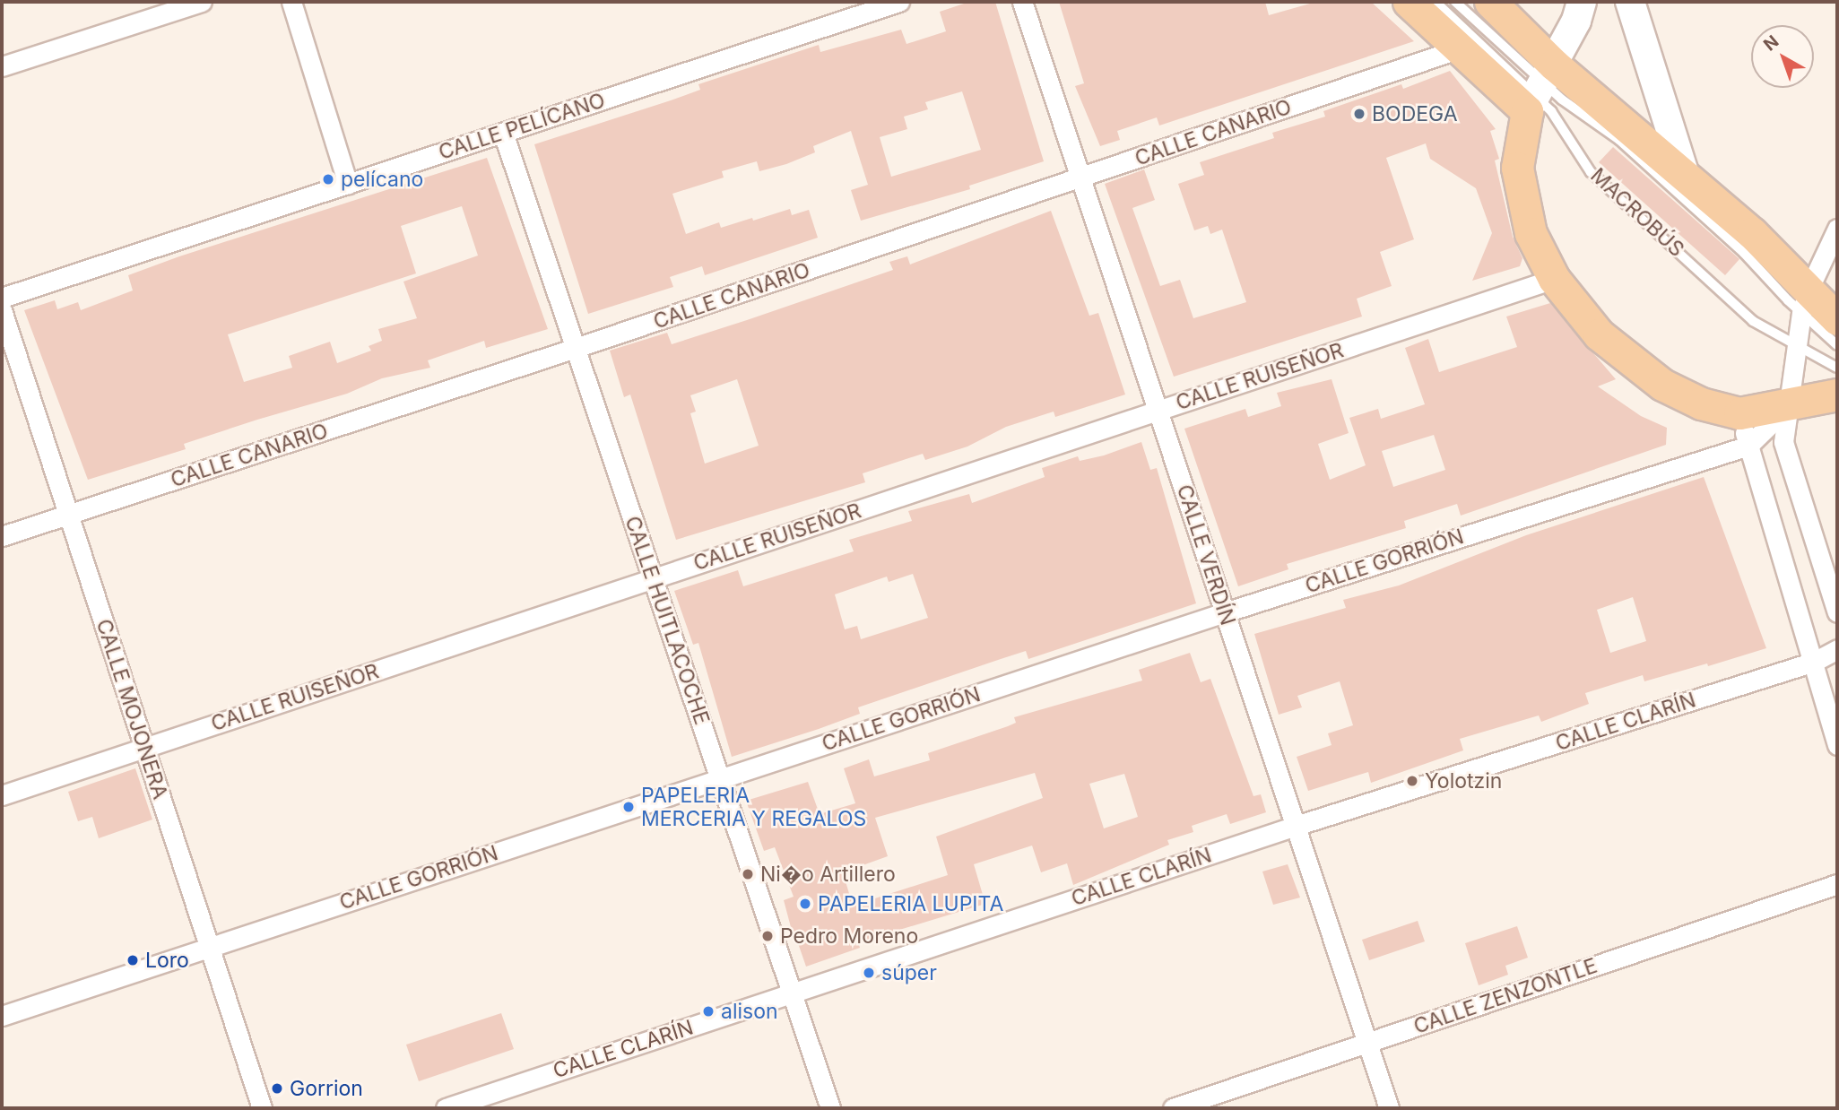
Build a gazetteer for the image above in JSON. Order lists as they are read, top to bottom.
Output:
{
  "streets": {
    "street": [
      "CALLE PELÍCANO",
      "CALLE CANARIO",
      "CALLE RUISEÑOR",
      "CALLE VERDÍN",
      "CALLE GORRIÓN",
      "CALLE HUITLACOCHE",
      "CALLE MOJONERA",
      "CALLE CLARÍN",
      "CALLE ZENZONTLE"
    ],
    "lane": ["MACROBÚS"]
  },
  "crossings": [
    ["CALLE PELÍCANO", "CALLE HUITLACOCHE"],
    ["CALLE CANARIO", "CALLE VERDÍN"],
    ["CALLE CANARIO", "CALLE HUITLACOCHE"],
    ["CALLE CANARIO", "CALLE MOJONERA"],
    ["CALLE RUISEÑOR", "CALLE VERDÍN"],
    ["CALLE RUISEÑOR", "CALLE HUITLACOCHE"],
    ["CALLE RUISEÑOR", "CALLE MOJONERA"],
    ["CALLE VERDÍN", "CALLE GORRIÓN"],
    ["CALLE VERDÍN", "CALLE CLARÍN"],
    ["CALLE VERDÍN", "CALLE ZENZONTLE"],
    ["CALLE GORRIÓN", "CALLE HUITLACOCHE"],
    ["CALLE GORRIÓN", "CALLE MOJONERA"],
    ["CALLE HUITLACOCHE", "CALLE CLARÍN"]
  ],
  "places": [
    "BODEGA",
    "pelícano",
    "Yolotzin",
    "PAPELERIA MERCERIA Y REGALOS",
    "Ni�o Artillero",
    "PAPELERIA LUPITA",
    "Pedro Moreno",
    "Loro",
    "súper",
    "alison",
    "Gorrion"
  ],
  "north": "top left"
}
